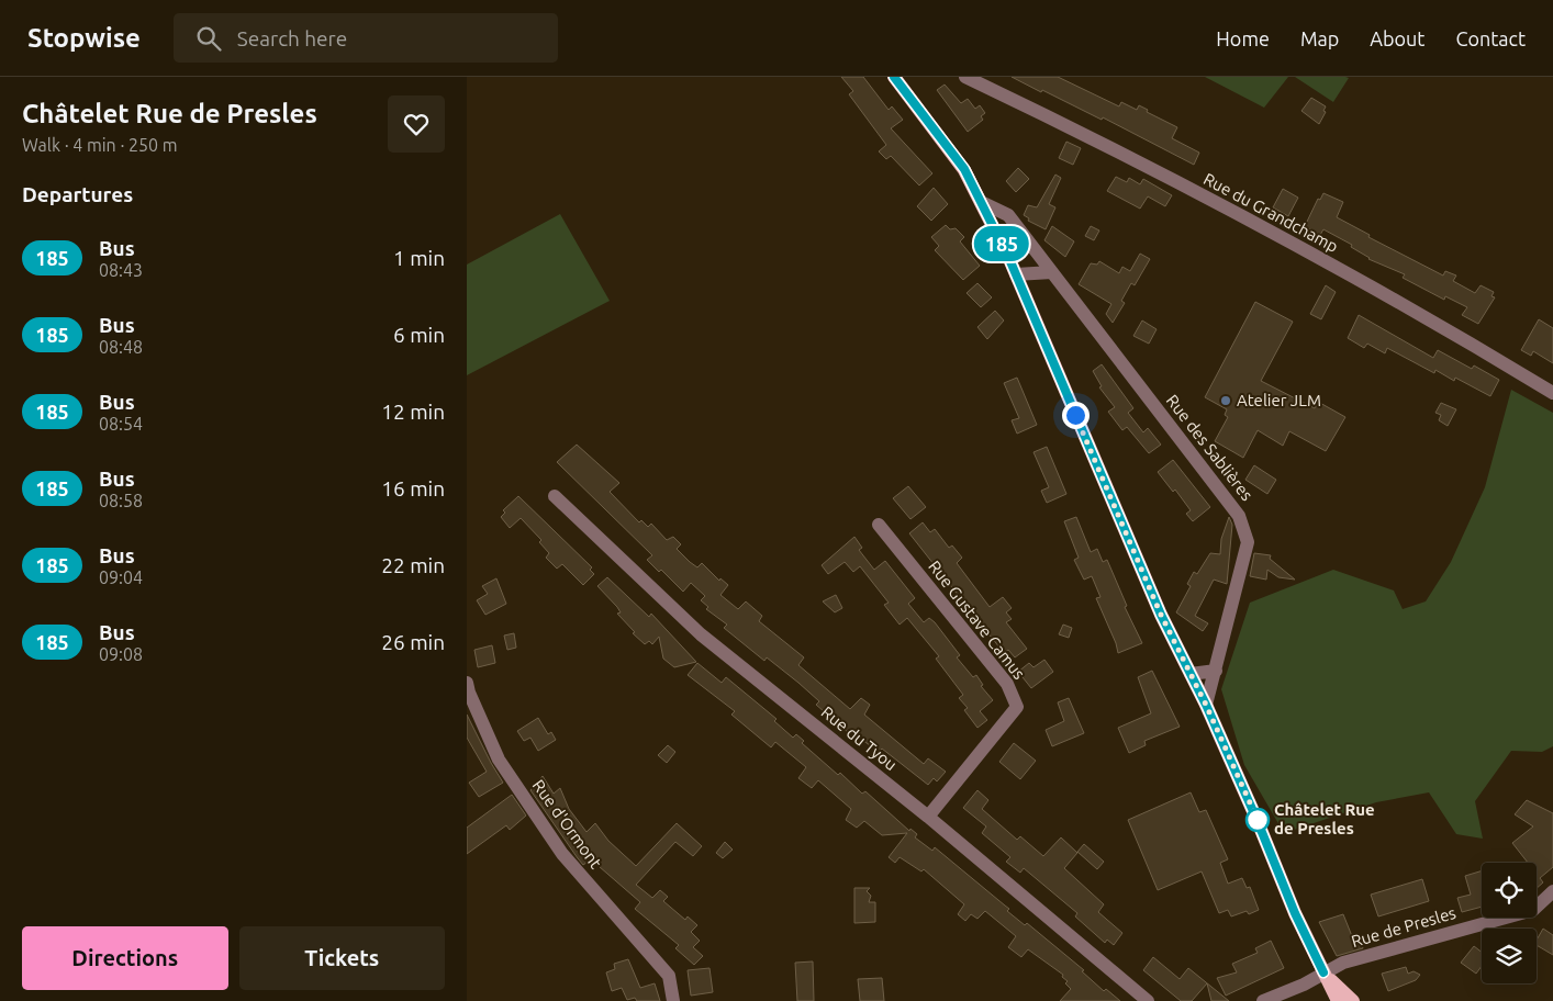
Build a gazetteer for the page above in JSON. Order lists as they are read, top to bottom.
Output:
{
  "streets": {
    "street": [
      "Rue du Grandchamp",
      "Rue des Sablières",
      "Rue Gustave Camus",
      "Rue du Tyou",
      "Rue d'Ormont",
      "Rue de Presles"
    ]
  },
  "crossings": [
    ["Rue Gustave Camus", "Rue du Tyou"]
  ],
  "places": ["Atelier JLM", "Châtelet Rue de Presles"],
  "lines": ["bus line 185"],
  "page": {
    "header": "Stopwise",
    "search": "Search here",
    "nav": [
      "Home",
      "Map",
      "About",
      "Contact"
    ],
    "heading": [
      ["Châtelet Rue de Presles", "Walk · 4 min · 250 m"],
      "Departures"
    ],
    "on_map": "185",
    "list": [
      {
        "mark": "185",
        "name": "Bus",
        "note": "08:43",
        "value": "1 min"
      },
      {
        "mark": "185",
        "name": "Bus",
        "note": "08:48",
        "value": "6 min"
      },
      {
        "mark": "185",
        "name": "Bus",
        "note": "08:54",
        "value": "12 min"
      },
      {
        "mark": "185",
        "name": "Bus",
        "note": "08:58",
        "value": "16 min"
      },
      {
        "mark": "185",
        "name": "Bus",
        "note": "09:04",
        "value": "22 min"
      },
      {
        "mark": "185",
        "name": "Bus",
        "note": "09:08",
        "value": "26 min"
      }
    ],
    "buttons": ["Directions", "Tickets"]
  }
}
